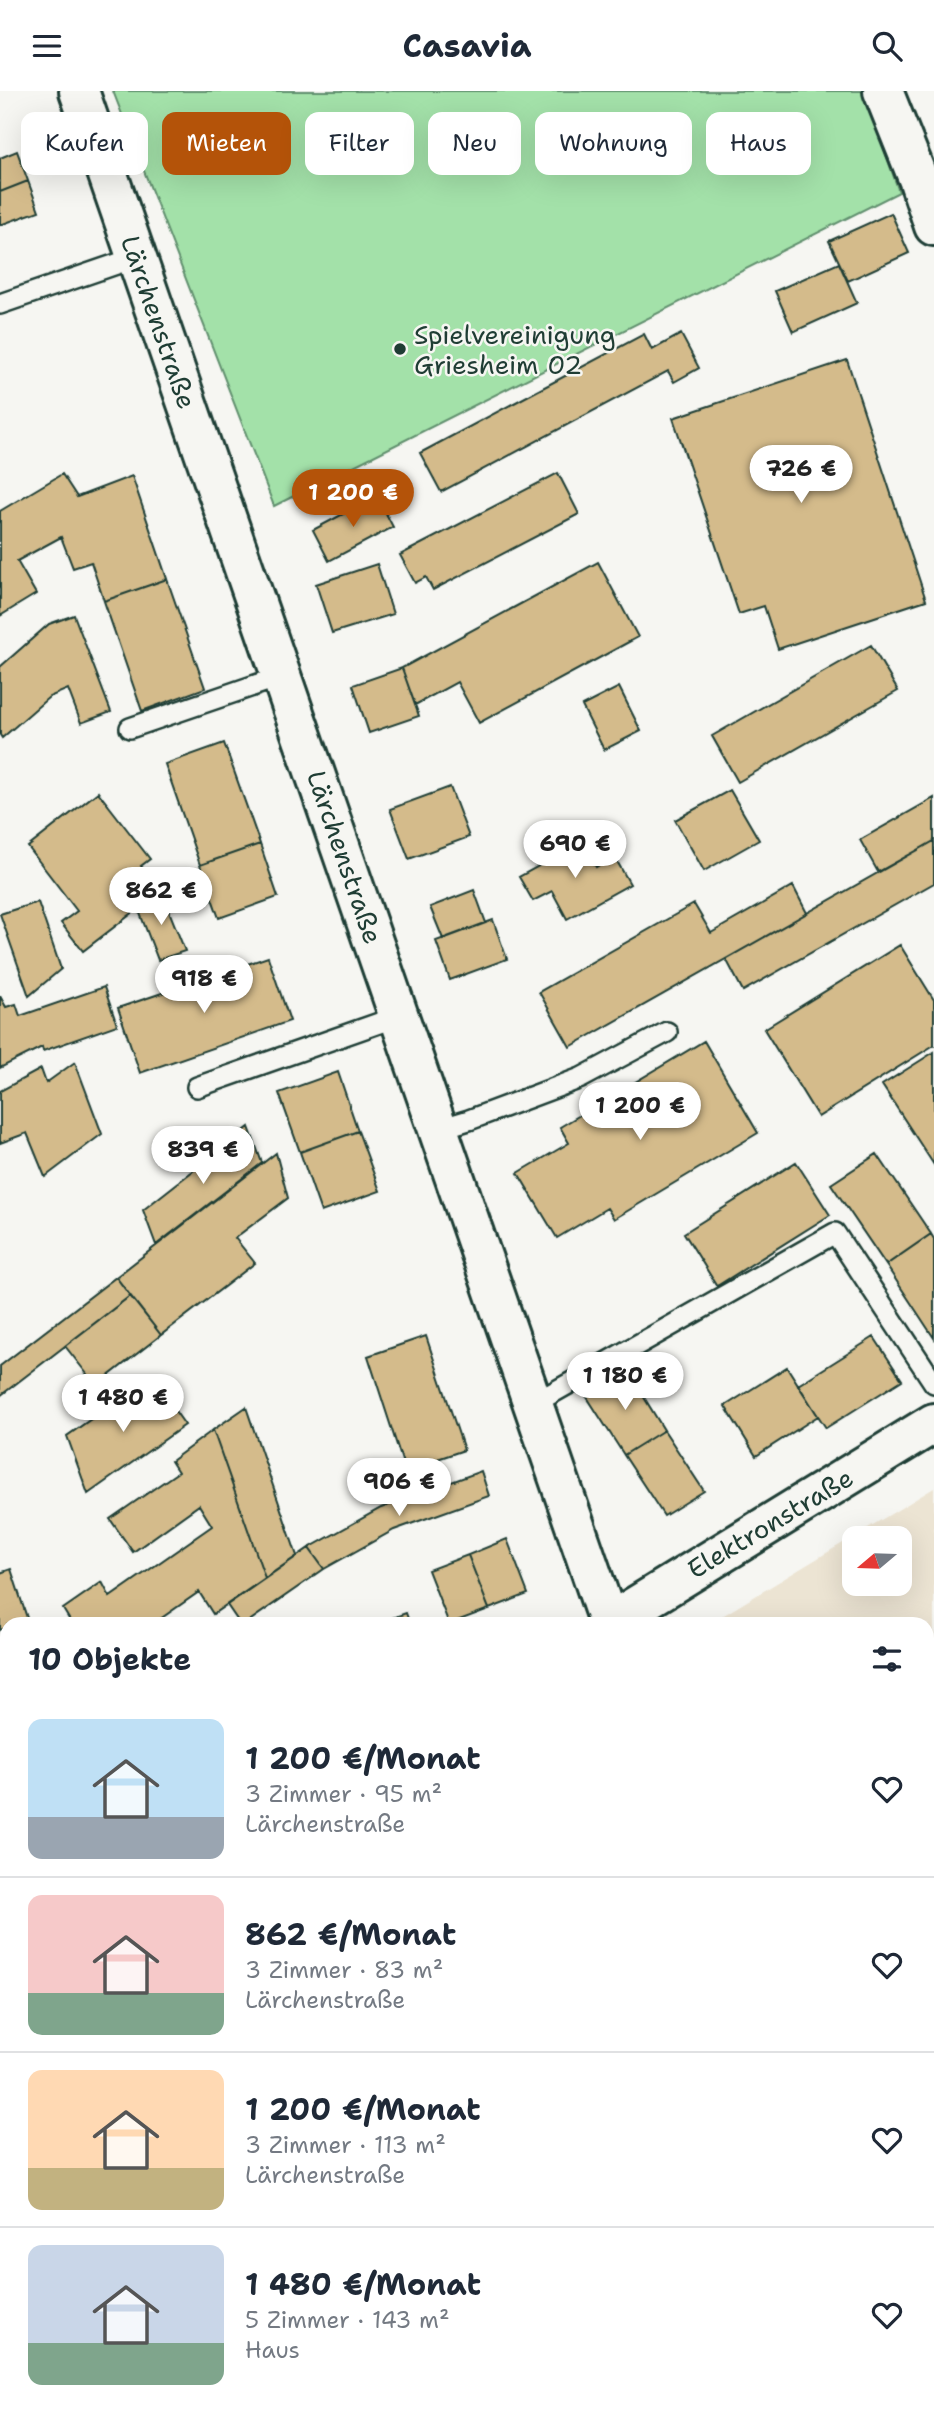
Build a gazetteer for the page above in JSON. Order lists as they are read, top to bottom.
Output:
{
  "streets": {
    "street": ["Lärchenstraße", "Elektronstraße"]
  },
  "places": ["Spielvereinigung Griesheim 02"],
  "north": "left",
  "page": {
    "header": "Casavia",
    "chip": [
      "Kaufen",
      "Mieten",
      "Filter",
      "Neu",
      "Wohnung",
      "Haus"
    ],
    "price": [
      "726 €",
      "1 200 €",
      "690 €",
      "862 €",
      "918 €",
      "1 200 €",
      "839 €",
      "1 180 €",
      "1 480 €",
      "906 €"
    ],
    "heading": "10 Objekte",
    "list": [
      {
        "name": "1 200 €/Monat",
        "note": "3 Zimmer · 95 m² · Lärchenstraße"
      },
      {
        "name": "862 €/Monat",
        "note": "3 Zimmer · 83 m² · Lärchenstraße"
      },
      {
        "name": "1 200 €/Monat",
        "note": "3 Zimmer · 113 m² · Lärchenstraße"
      },
      {
        "name": "1 480 €/Monat",
        "note": "5 Zimmer · 143 m² · Haus"
      }
    ]
  }
}
